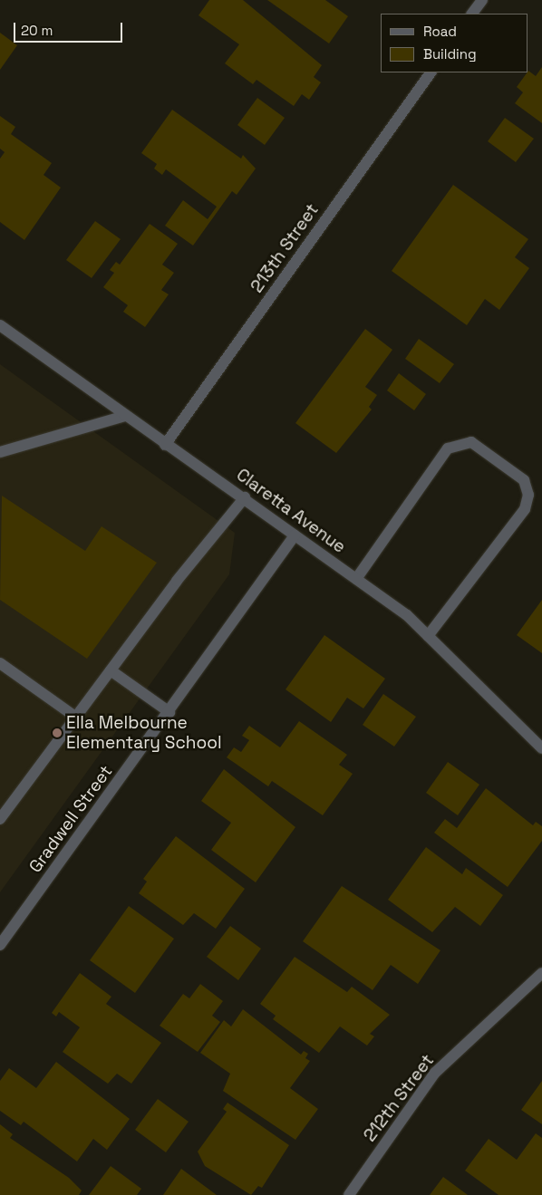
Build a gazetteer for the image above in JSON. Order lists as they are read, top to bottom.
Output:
{
  "streets": {
    "street": [
      "213th Street",
      "Claretta Avenue",
      "Gradwell Street",
      "212th Street"
    ]
  },
  "crossings": [
    ["213th Street", "Claretta Avenue"],
    ["Claretta Avenue", "Gradwell Street"]
  ],
  "places": ["Ella Melbourne Elementary School"],
  "legend": ["Road", "Building"],
  "scale_bar": "20 m"
}
